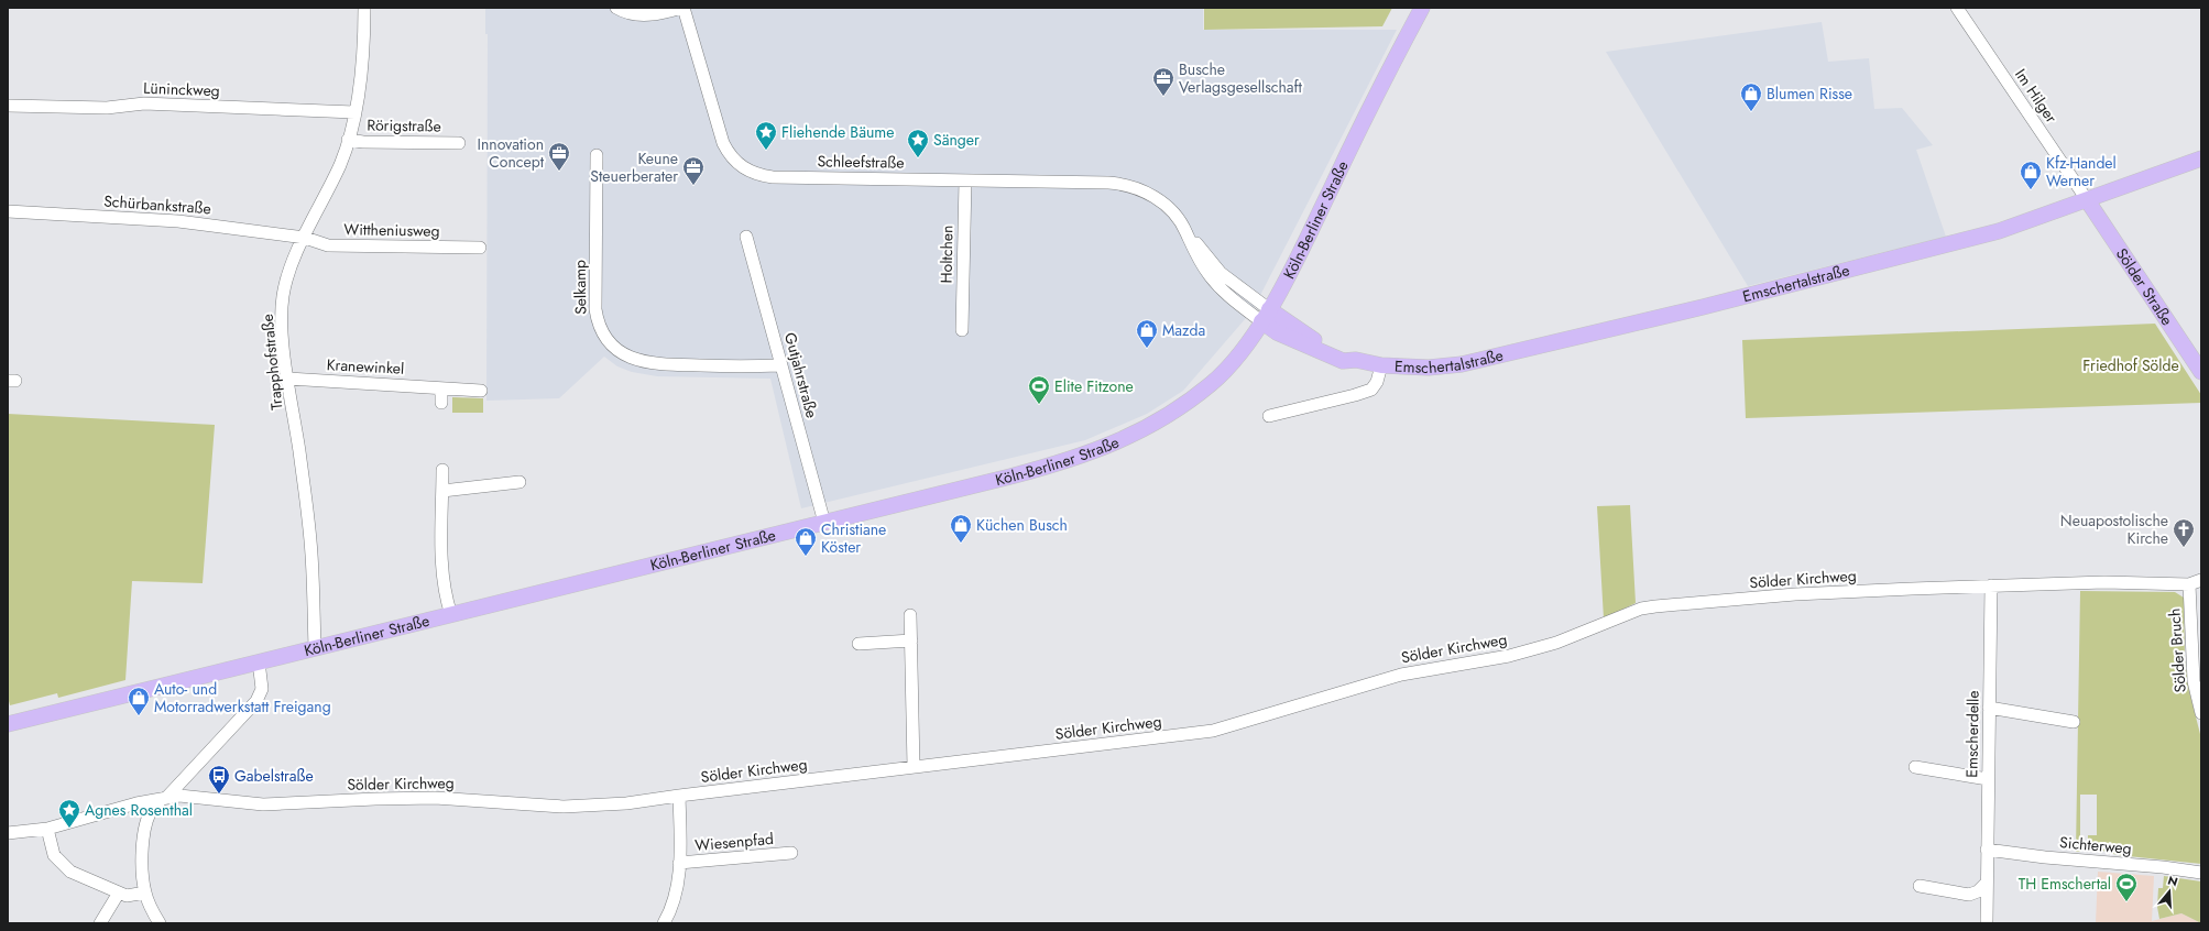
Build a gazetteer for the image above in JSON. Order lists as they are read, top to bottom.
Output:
{
  "streets": {
    "main road": ["Köln-Berliner Straße", "Emschertalstraße", "Sölder Straße"],
    "street": [
      "Lüninckweg",
      "Im Hilger",
      "Rörigstraße",
      "Schleefstraße",
      "Schürbankstraße",
      "Wittheniusweg",
      "Holtchen",
      "Selkamp",
      "Trapphofstraße",
      "Kranewinkel",
      "Gutjahrstraße",
      "Sölder Kirchweg",
      "Sölder Bruch",
      "Emscherdelle",
      "Wiesenpfad",
      "Sichterweg"
    ]
  },
  "crossings": [
    ["Lüninckweg", "Trapphofstraße"],
    ["Im Hilger", "Emschertalstraße"],
    ["Im Hilger", "Sölder Straße"],
    ["Rörigstraße", "Trapphofstraße"],
    ["Schleefstraße", "Köln-Berliner Straße"],
    ["Schleefstraße", "Holtchen"],
    ["Schleefstraße", "Emschertalstraße"],
    ["Schürbankstraße", "Wittheniusweg"],
    ["Schürbankstraße", "Trapphofstraße"],
    ["Köln-Berliner Straße", "Emschertalstraße"],
    ["Köln-Berliner Straße", "Trapphofstraße"],
    ["Köln-Berliner Straße", "Gutjahrstraße"],
    ["Wittheniusweg", "Trapphofstraße"],
    ["Emschertalstraße", "Sölder Straße"],
    ["Selkamp", "Gutjahrstraße"],
    ["Trapphofstraße", "Kranewinkel"],
    ["Sölder Kirchweg", "Sölder Bruch"],
    ["Sölder Kirchweg", "Emscherdelle"],
    ["Emscherdelle", "Sichterweg"]
  ],
  "parks": ["Friedhof Sölde"],
  "places": {
    "office": ["Busche Verlagsgesellschaft", "Innovation Concept", "Keune Steuerberater"],
    "shop": [
      "Blumen Risse",
      "Kfz-Handel Werner",
      "Mazda",
      "Küchen Busch",
      "Christiane Köster",
      "Auto- und Motorradwerkstatt Freigang"
    ],
    "place": ["Fliehende Bäume", "Sänger", "Agnes Rosenthal"],
    "sports": ["Elite Fitzone", "TH Emschertal"],
    "church": ["Neuapostolische Kirche"],
    "bus stop": ["Gabelstraße"]
  },
  "north": "top"
}
